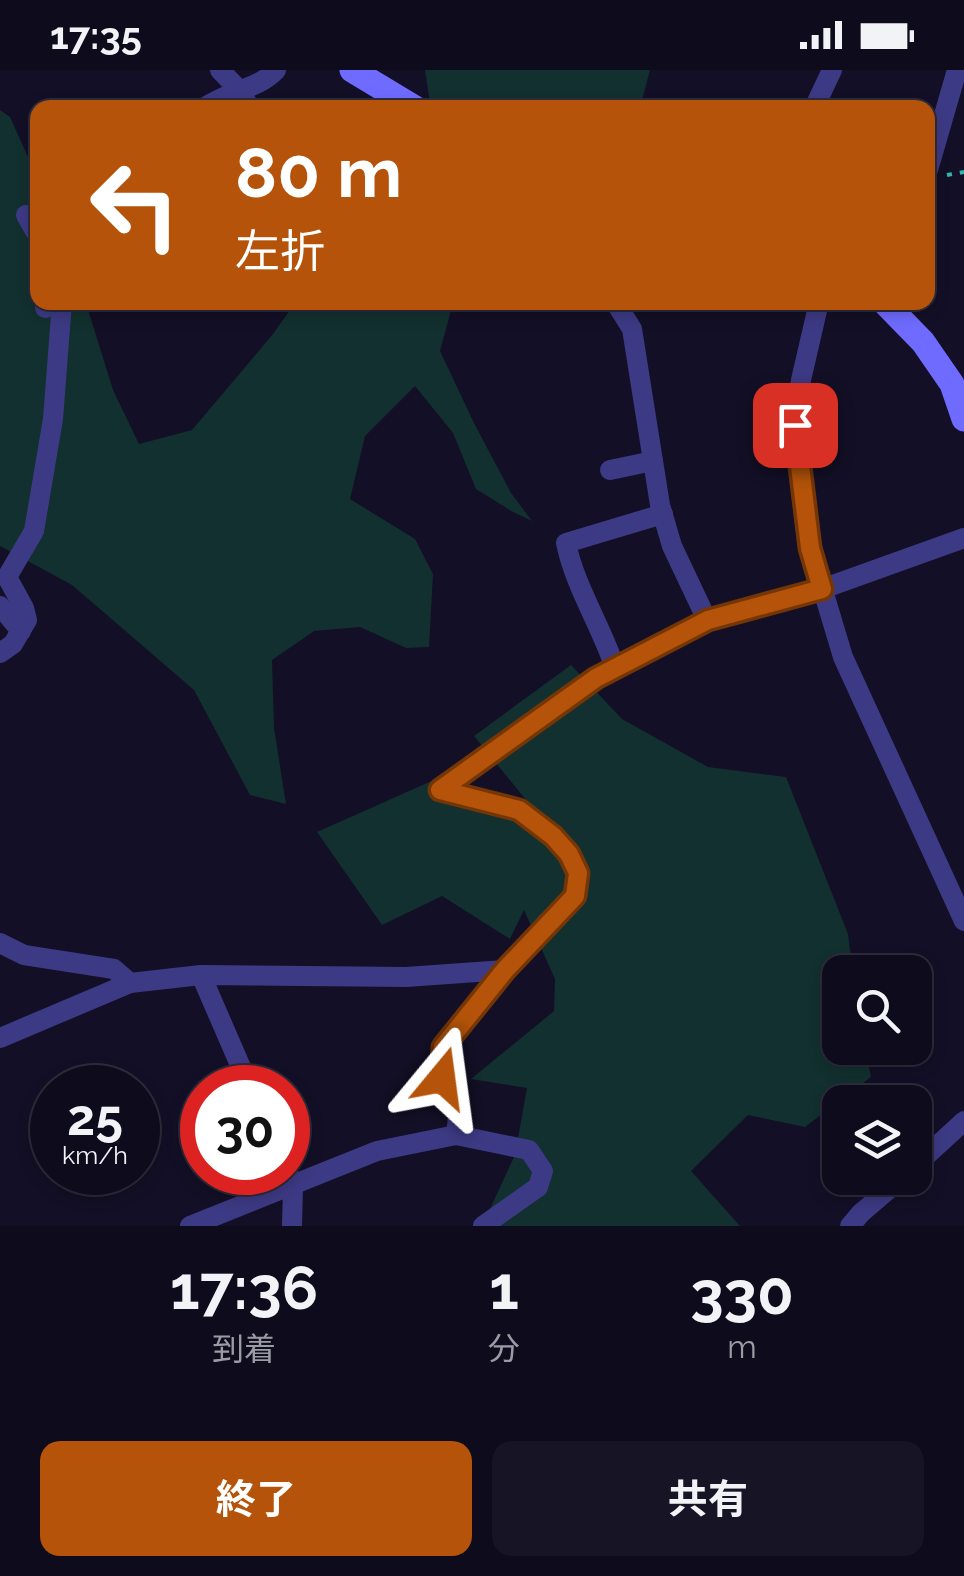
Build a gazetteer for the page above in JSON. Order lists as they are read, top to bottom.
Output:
{
  "page": {
    "status": "17:35",
    "turn": ["80 m", "左折"],
    "speed": "25 km/h",
    "limit": "30",
    "eta": [
      "17:36",
      "到着",
      "1",
      "分",
      "330",
      "m"
    ],
    "buttons": ["終了", "共有"]
  }
}
